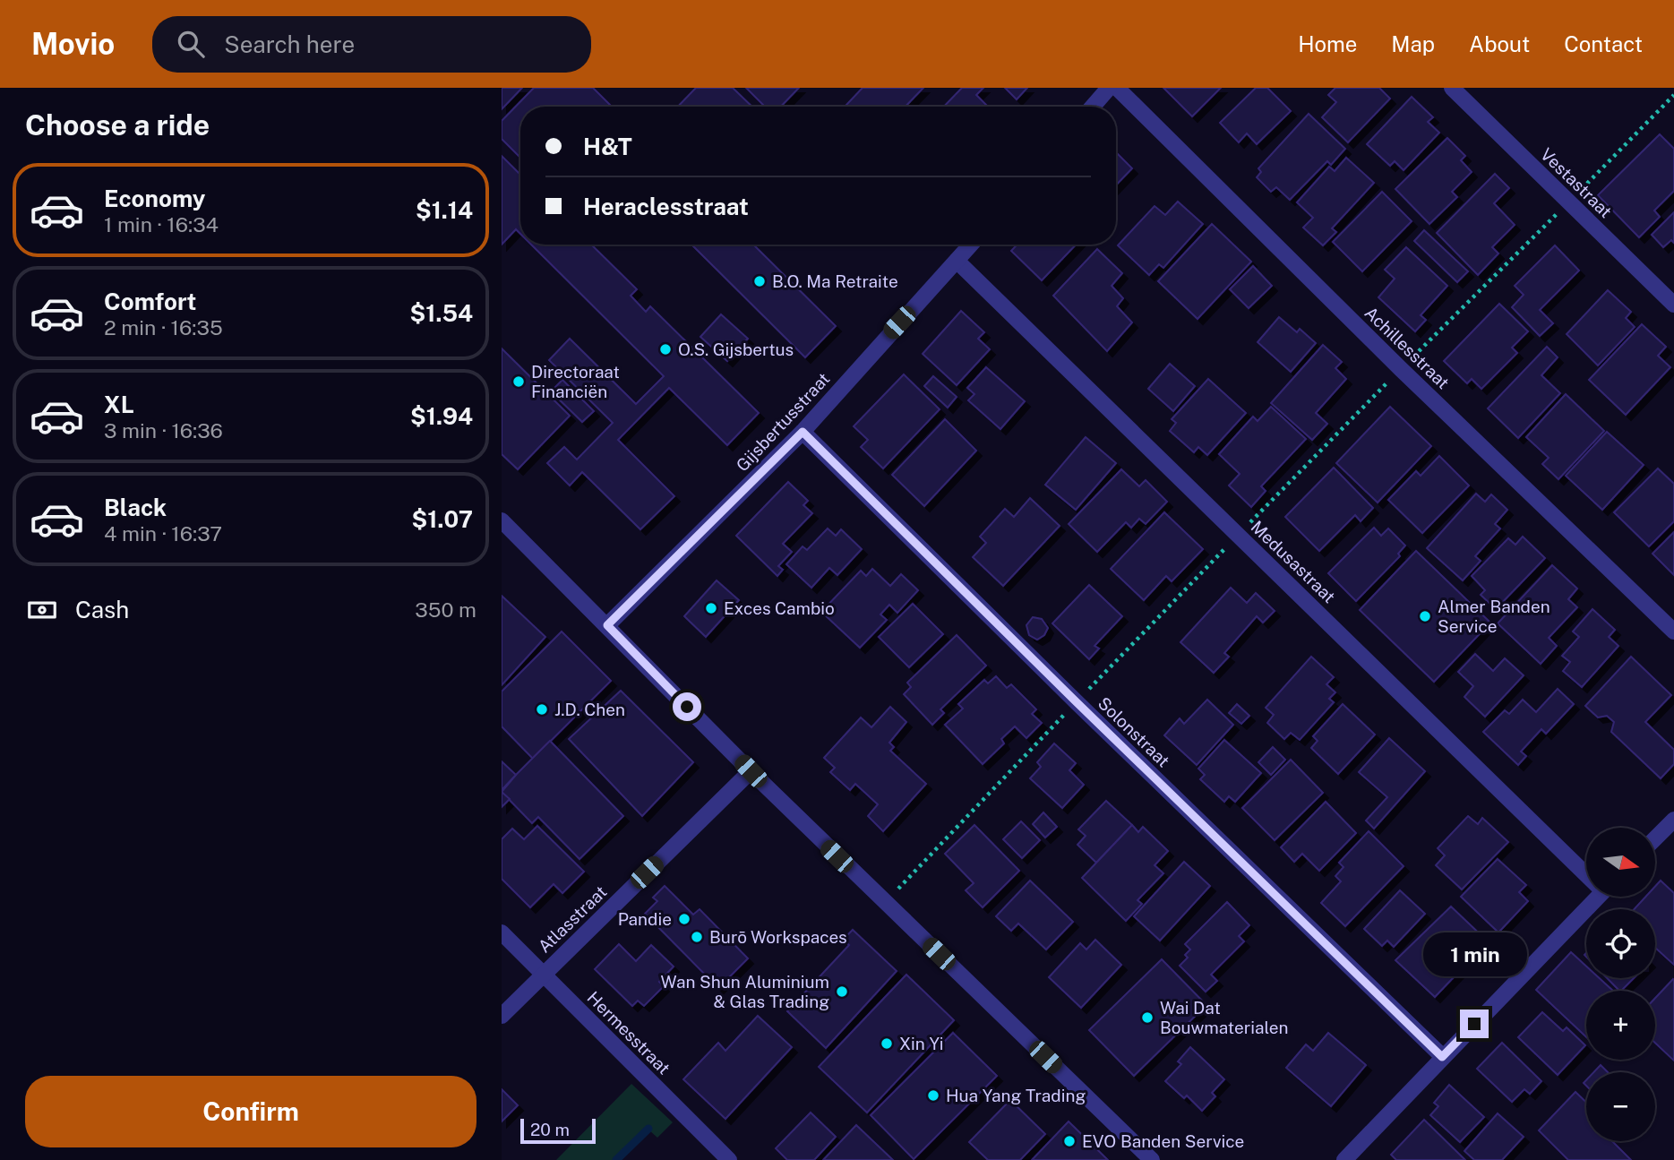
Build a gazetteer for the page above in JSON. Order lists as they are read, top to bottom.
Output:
{
  "streets": {
    "street": [
      "Vestastraat",
      "Achillesstraat",
      "Gijsbertusstraat",
      "Medusastraat",
      "Solonstraat",
      "Atlasstraat",
      "Hermesstraat"
    ]
  },
  "crossings": [
    ["Gijsbertusstraat", "Medusastraat"],
    ["Gijsbertusstraat", "Solonstraat"],
    ["Atlasstraat", "Hermesstraat"]
  ],
  "places": [
    "B.O. Ma Retraite",
    "O.S. Gijsbertus",
    "Directoraat Financiën",
    "Exces Cambio",
    "Almer Banden Service",
    "J.D. Chen",
    "Pandie",
    "Burō Workspaces",
    "Wan Shun Aluminium & Glas Trading",
    "Wai Dat Bouwmaterialen",
    "Xin Yi",
    "Hua Yang Trading",
    "EVO Banden Service"
  ],
  "scale_bar": "20 m",
  "north": "right",
  "page": {
    "header": "Movio",
    "search": "Search here",
    "nav": [
      "Home",
      "Map",
      "About",
      "Contact"
    ],
    "heading": "Choose a ride",
    "banner": ["H&T", "Heraclesstraat"],
    "list": [
      {
        "name": "Economy",
        "note": "1 min · 16:34",
        "value": "$1.14"
      },
      {
        "name": "Comfort",
        "note": "2 min · 16:35",
        "value": "$1.54"
      },
      {
        "name": "XL",
        "note": "3 min · 16:36",
        "value": "$1.94"
      },
      {
        "name": "Black",
        "note": "4 min · 16:37",
        "value": "$1.07"
      }
    ],
    "pay": ["Cash", "350 m"],
    "map_buttons": ["+", "−"],
    "bubble": "1 min",
    "buttons": "Confirm",
    "scale": "20 m"
  }
}
